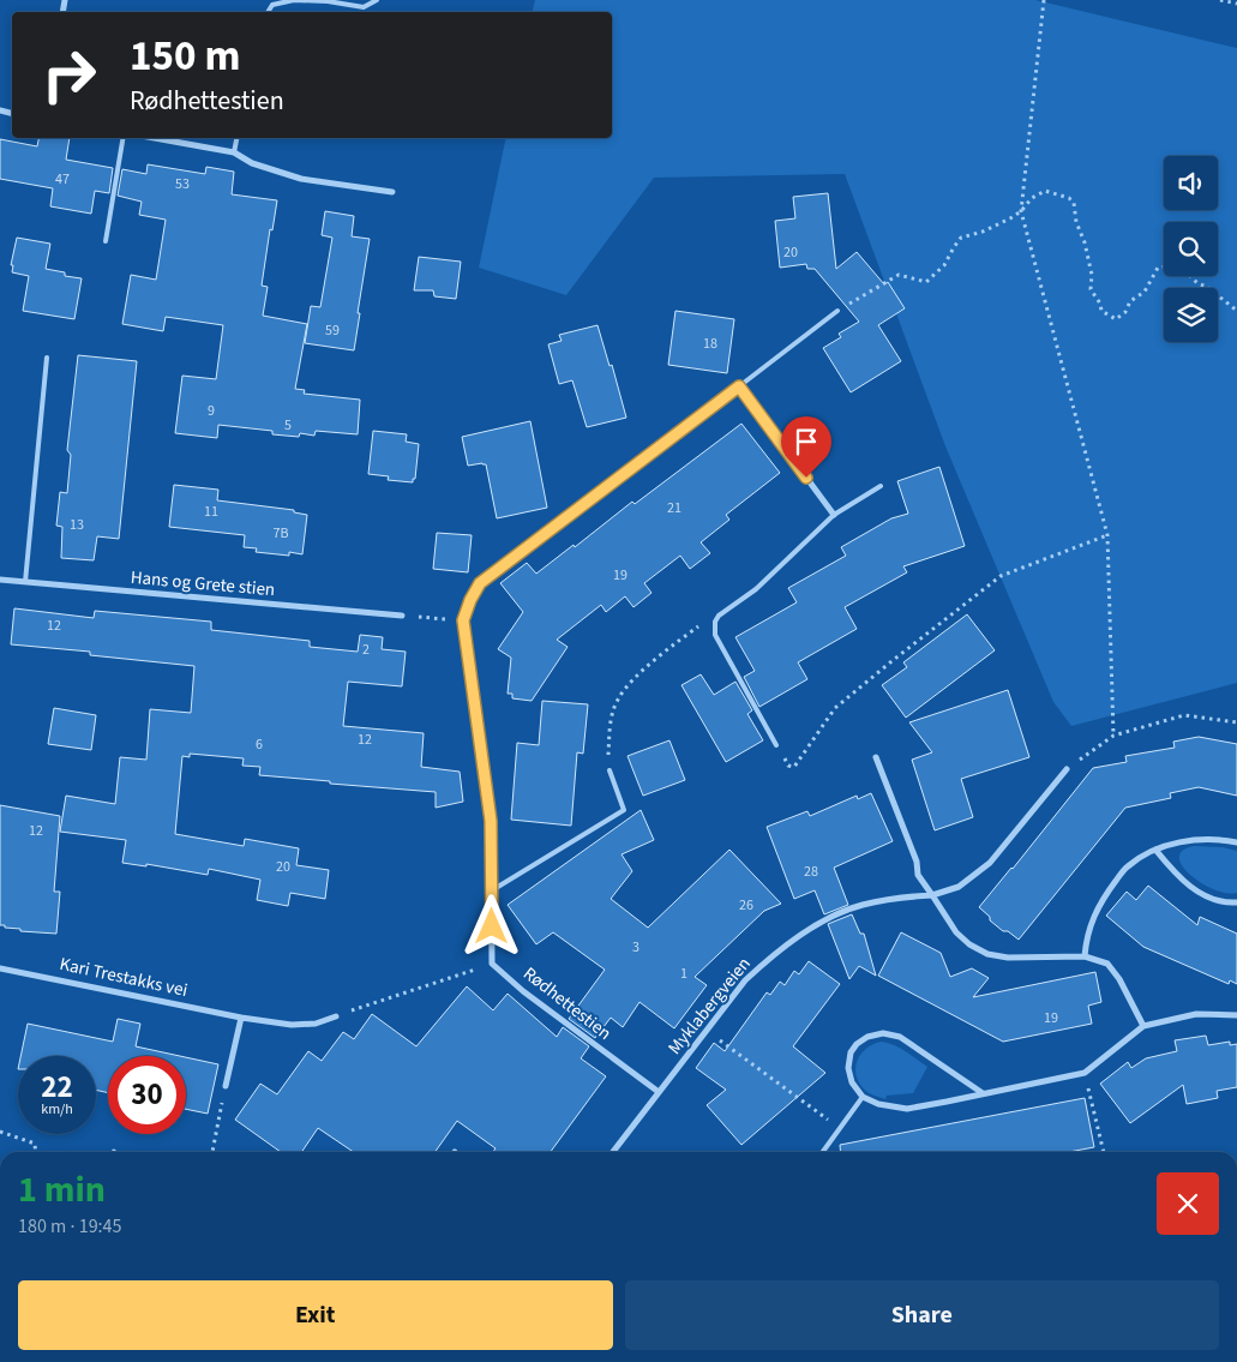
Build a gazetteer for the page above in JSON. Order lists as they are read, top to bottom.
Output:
{
  "streets": {
    "street": [
      "Hans og Grete stien",
      "Kari Trestakks vei",
      "Rødhettestien",
      "Myklabergveien"
    ]
  },
  "crossings": [
    ["Rødhettestien", "Myklabergveien"]
  ],
  "house_numbers": [
    "47",
    "53",
    "20",
    "59",
    "18",
    "9",
    "5",
    "21",
    "11",
    "13",
    "7B",
    "19",
    "12",
    "2",
    "12",
    "6",
    "12",
    "20",
    "28",
    "26",
    "3",
    "1",
    "19"
  ],
  "page": {
    "turn": ["150 m", "Rødhettestien"],
    "speed": "22 km/h",
    "limit": "30",
    "heading": ["1 min", "180 m · 19:45"],
    "buttons": ["Exit", "Share"]
  }
}
